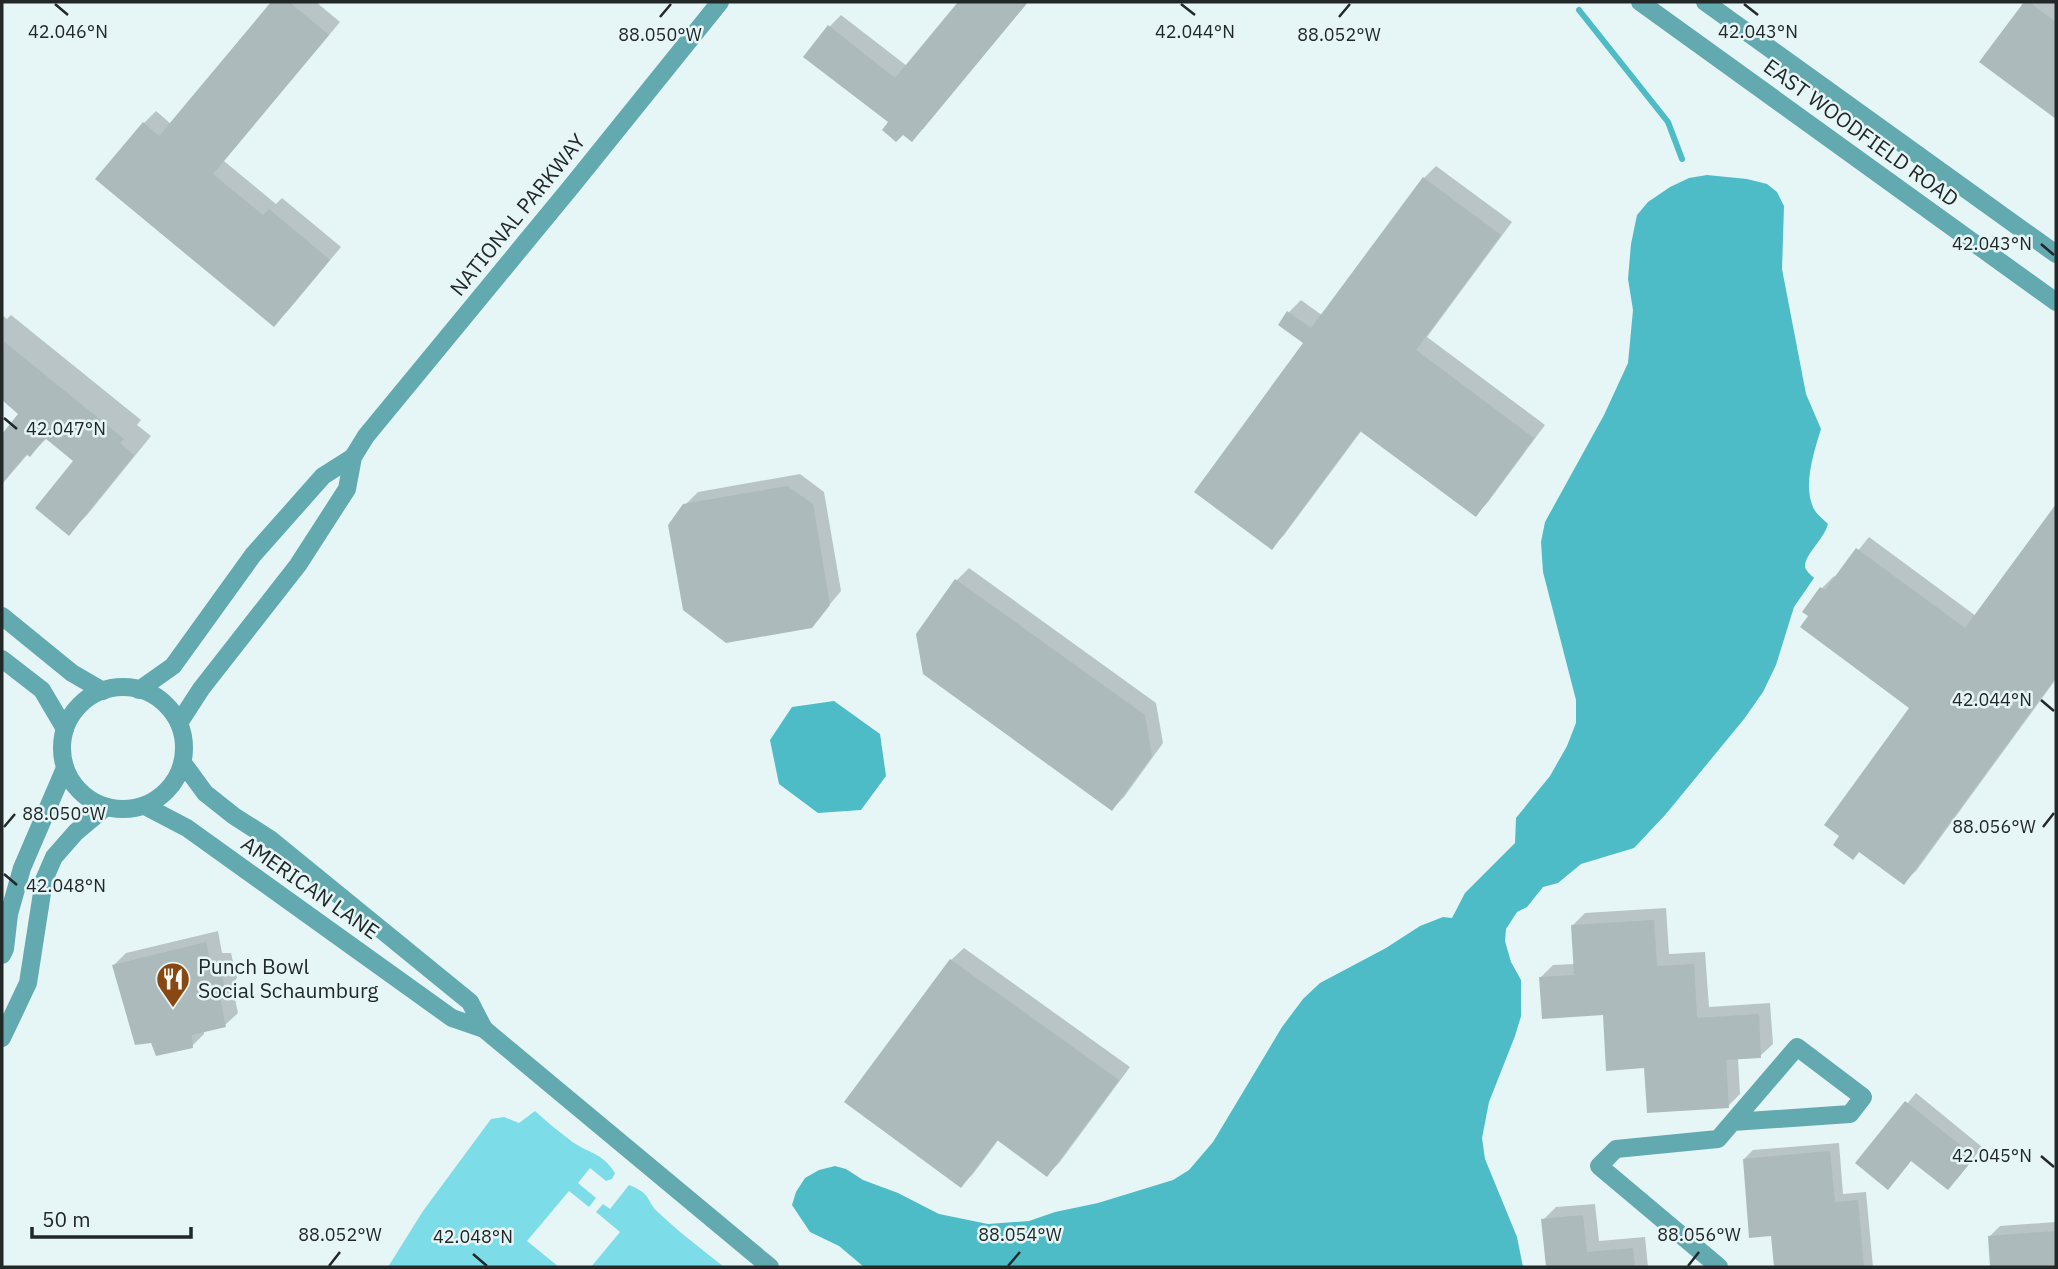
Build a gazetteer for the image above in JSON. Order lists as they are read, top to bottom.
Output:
{
  "streets": {
    "street": ["EAST WOODFIELD ROAD", "NATIONAL PARKWAY", "AMERICAN LANE"]
  },
  "crossings": [
    ["NATIONAL PARKWAY", "AMERICAN LANE"]
  ],
  "places": {
    "restaurant": ["Punch Bowl Social Schaumburg"]
  },
  "scale_bar": "50 m",
  "coordinates": [
    "42.046°N",
    "42.044°N",
    "42.043°N",
    "88.050°W",
    "88.052°W",
    "42.047°N",
    "88.056°W",
    "42.048°N",
    "42.045°N",
    "88.054°W"
  ]
}
